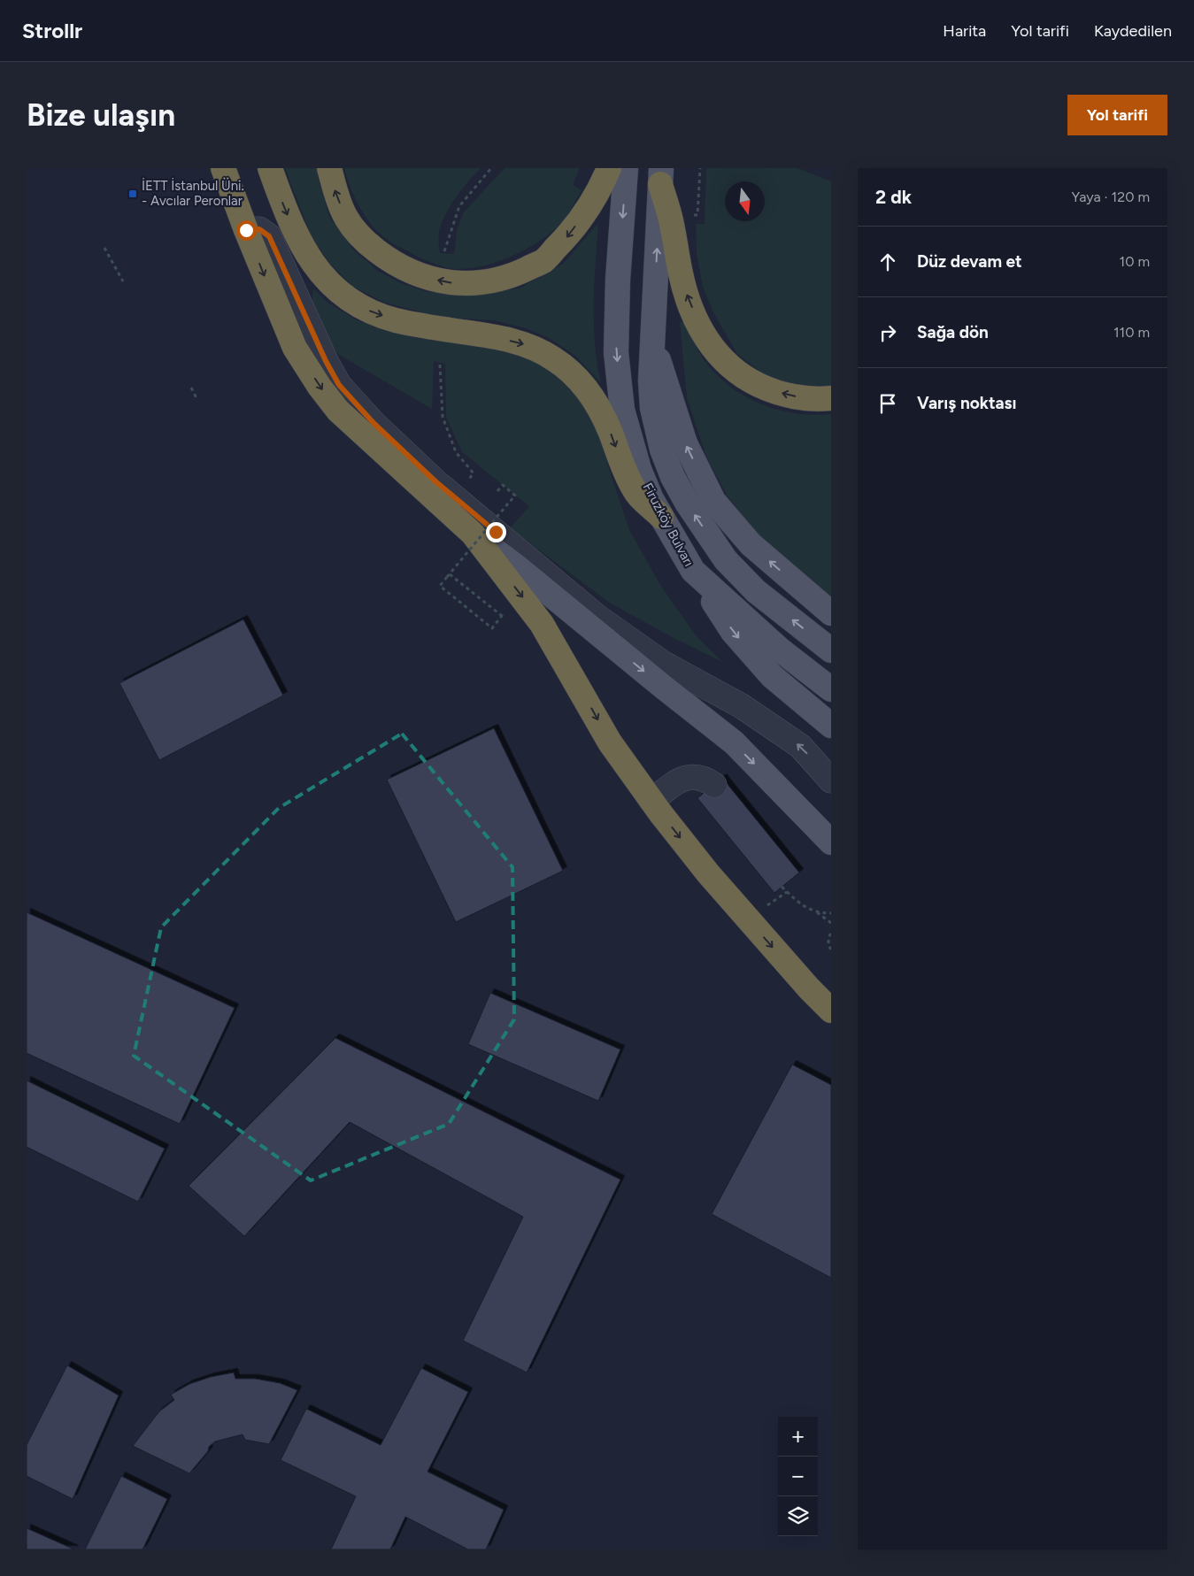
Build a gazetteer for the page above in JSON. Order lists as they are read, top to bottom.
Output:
{
  "streets": {
    "main road": ["Firuzköy Bulvarı"]
  },
  "places": {
    "transit": ["İETT İstanbul Üni. - Avcılar Peronlar"]
  },
  "north": "bottom",
  "page": {
    "header": "Strollr",
    "nav": ["Harita", "Yol tarifi", "Kaydedilen"],
    "buttons": "Yol tarifi",
    "title": "Bize ulaşın",
    "heading": ["2 dk", "Yaya · 120 m"],
    "list": [
      ["Düz devam et", "10 m"],
      ["Sağa dön", "110 m"],
      "Varış noktası"
    ],
    "map_buttons": ["+", "−"]
  }
}
